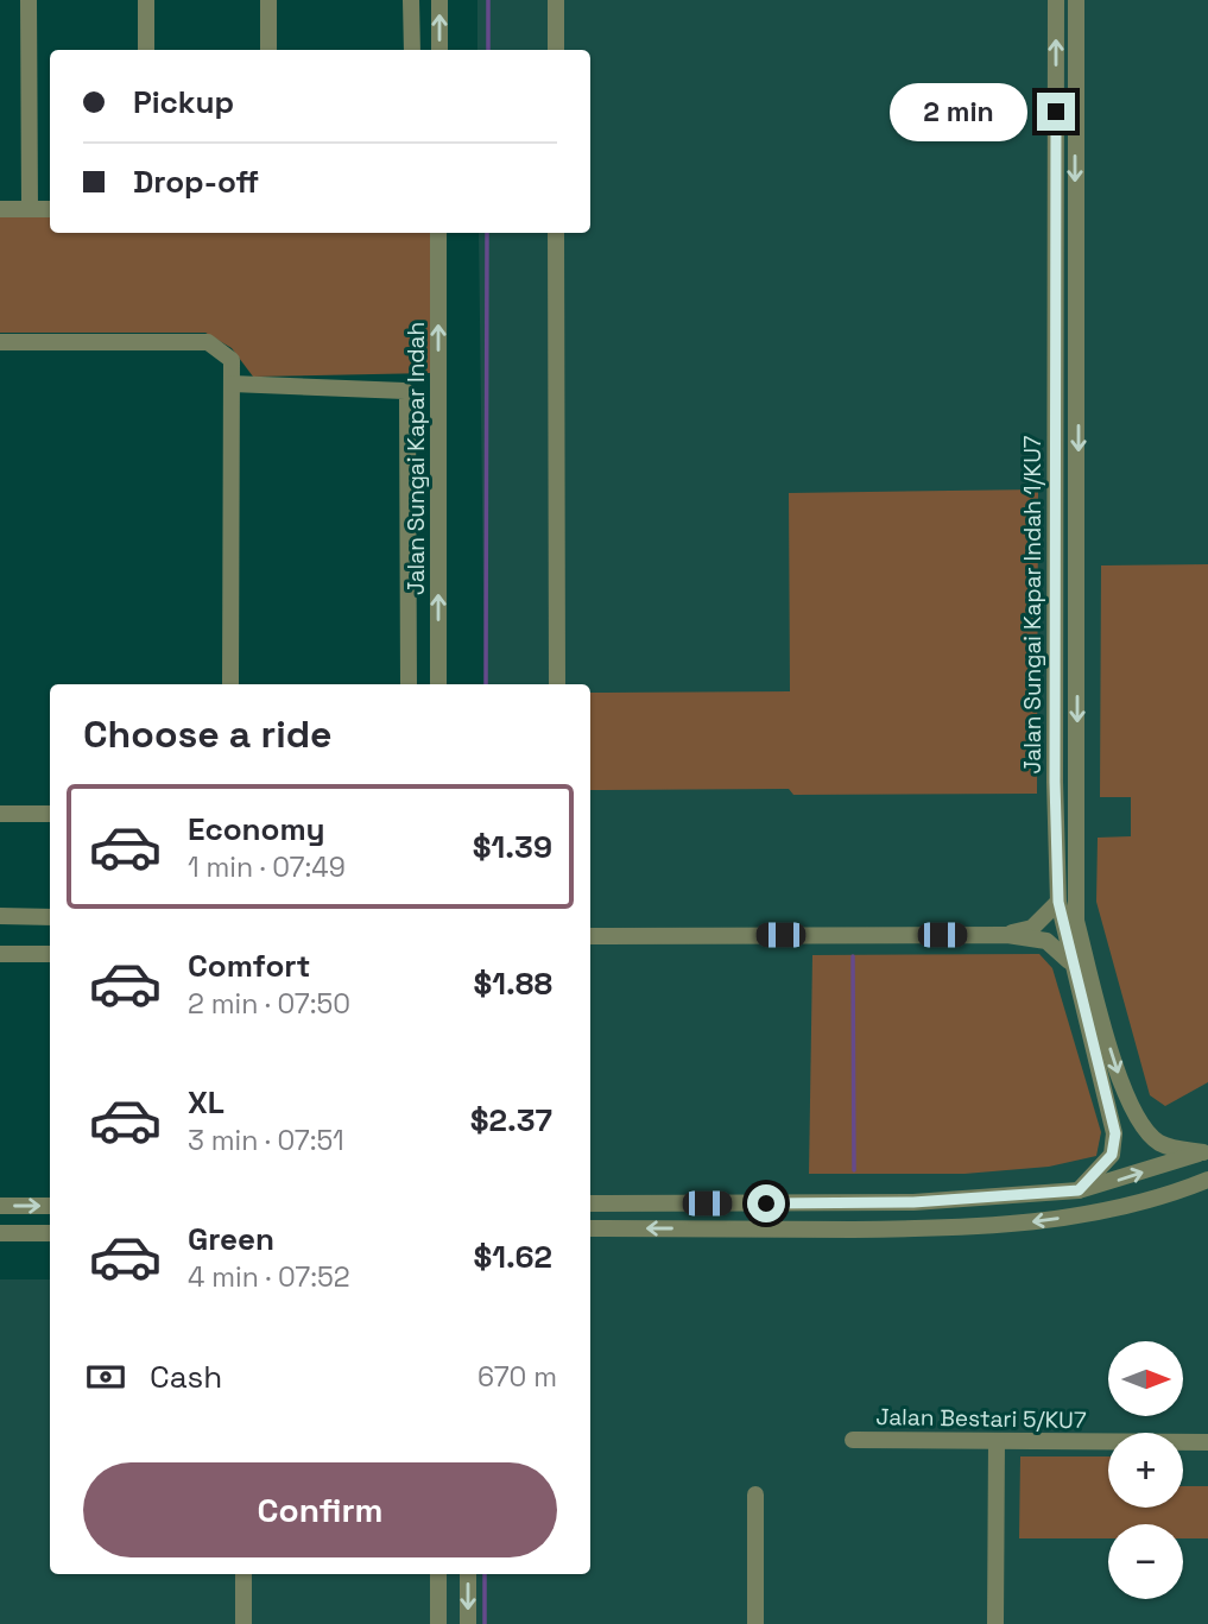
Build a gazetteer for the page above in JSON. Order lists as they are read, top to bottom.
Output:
{
  "streets": {
    "street": ["Jalan Sungai Kapar Indah", "Jalan Sungai Kapar Indah 1/KU7", "Jalan Bestari 5/KU7"]
  },
  "north": "right",
  "page": {
    "banner": ["Pickup", "Drop-off"],
    "bubble": "2 min",
    "heading": "Choose a ride",
    "list": [
      {
        "name": "Economy",
        "note": "1 min · 07:49",
        "value": "$1.39"
      },
      {
        "name": "Comfort",
        "note": "2 min · 07:50",
        "value": "$1.88"
      },
      {
        "name": "XL",
        "note": "3 min · 07:51",
        "value": "$2.37"
      },
      {
        "name": "Green",
        "note": "4 min · 07:52",
        "value": "$1.62"
      }
    ],
    "pay": ["Cash", "670 m"],
    "map_buttons": ["+", "−"],
    "buttons": "Confirm"
  }
}
